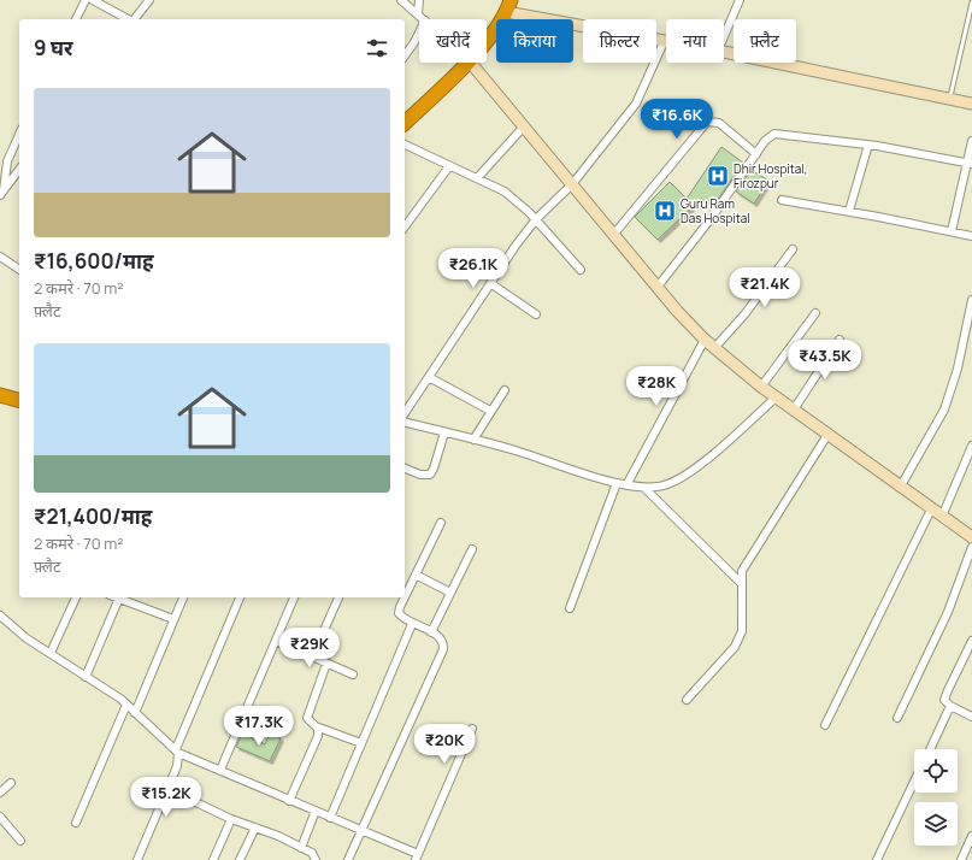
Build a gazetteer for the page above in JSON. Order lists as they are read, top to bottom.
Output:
{
  "places": {
    "hospital": ["Dhir Hospital, Firozpur", "Guru Ram Das Hospital"]
  },
  "page": {
    "chip": [
      "खरीदें",
      "किराया",
      "फ़िल्टर",
      "नया",
      "फ़्लैट"
    ],
    "heading": "9 घर",
    "list": [
      {
        "name": "₹16,600/माह",
        "note": "2 कमरे · 70 m² · फ़्लैट"
      },
      {
        "name": "₹21,400/माह",
        "note": "2 कमरे · 70 m² · फ़्लैट"
      }
    ],
    "price": [
      "₹16.6K",
      "₹26.1K",
      "₹21.4K",
      "₹43.5K",
      "₹28K",
      "₹29K",
      "₹17.3K",
      "₹20K",
      "₹15.2K"
    ]
  }
}
